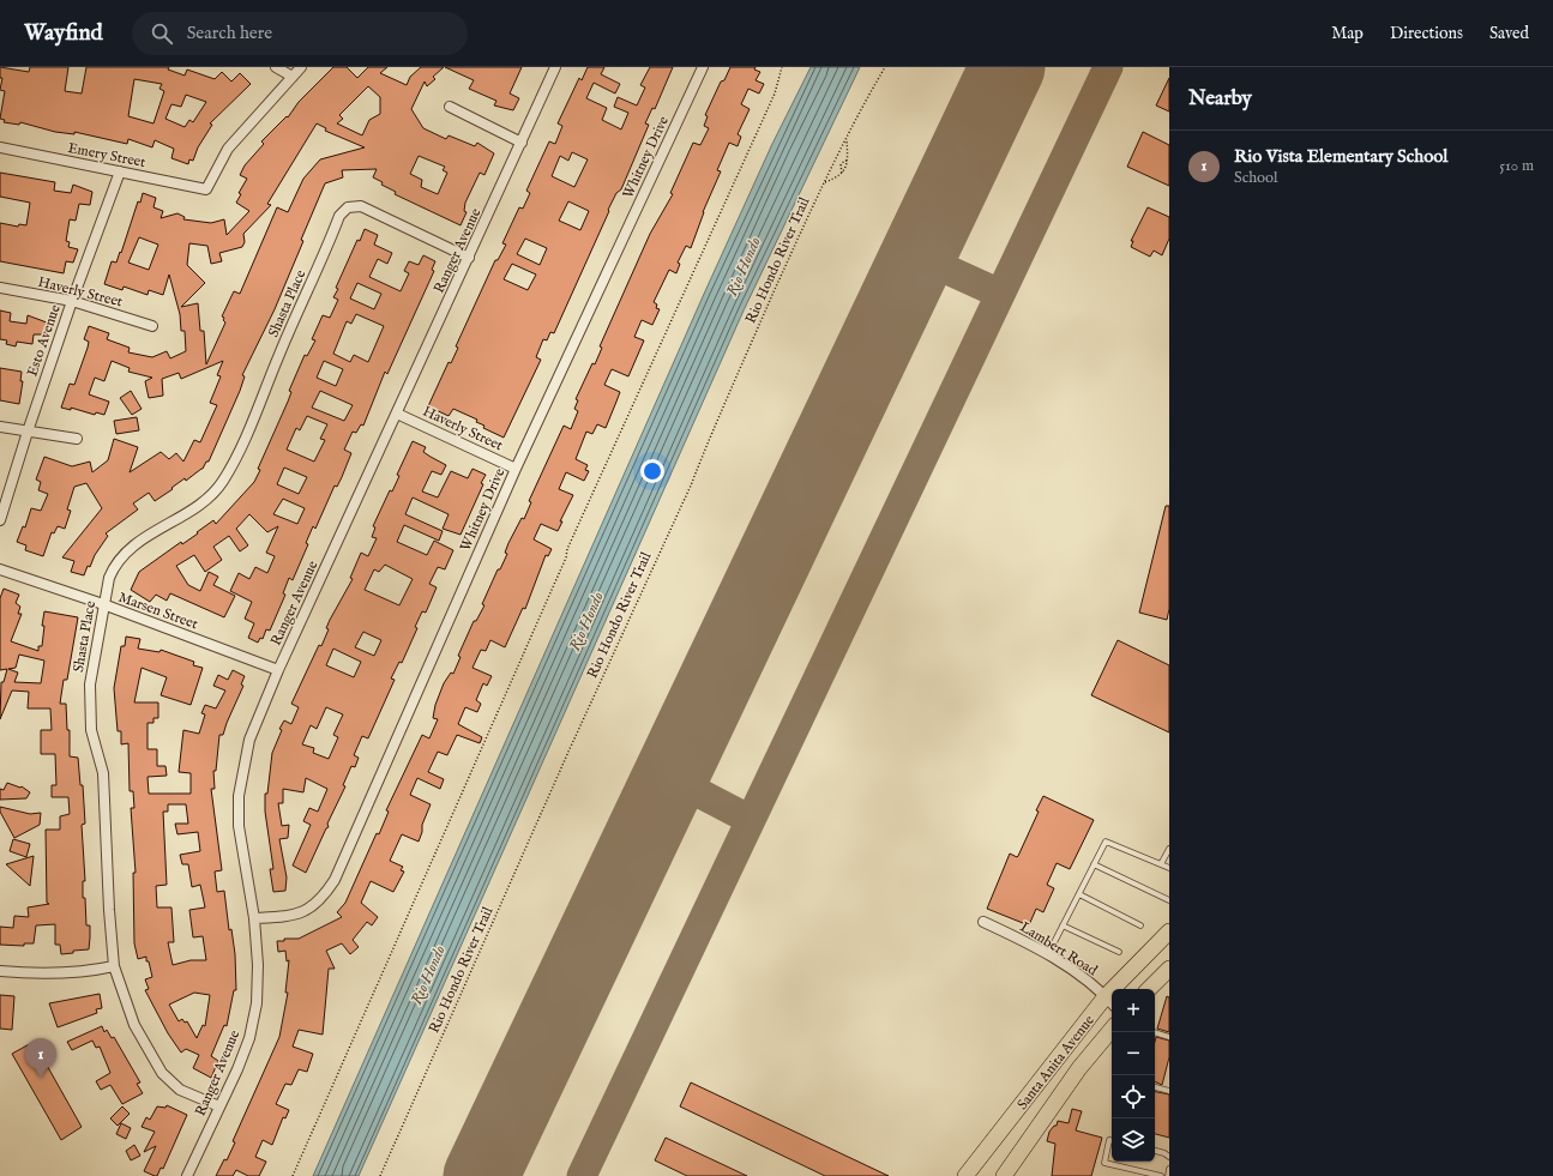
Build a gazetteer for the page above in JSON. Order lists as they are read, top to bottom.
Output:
{
  "streets": {
    "main road": ["Santa Anita Avenue"],
    "street": [
      "Emery Street",
      "Whitney Drive",
      "Ranger Avenue",
      "Haverly Street",
      "Shasta Place",
      "Esto Avenue",
      "Marsen Street",
      "Lambert Road"
    ],
    "path": ["Rio Hondo River Trail"]
  },
  "crossings": [
    ["Emery Street", "Esto Avenue"],
    ["Whitney Drive", "Ranger Avenue"],
    ["Whitney Drive", "Haverly Street"],
    ["Ranger Avenue", "Haverly Street"],
    ["Ranger Avenue", "Shasta Place"],
    ["Ranger Avenue", "Marsen Street"],
    ["Haverly Street", "Esto Avenue"],
    ["Shasta Place", "Marsen Street"],
    ["Lambert Road", "Santa Anita Avenue"]
  ],
  "water": ["Rio Hondo"],
  "page": {
    "header": "Wayfind",
    "search": "Search here",
    "nav": ["Map", "Directions", "Saved"],
    "heading": "Nearby",
    "list": [
      {
        "mark": "1",
        "name": "Rio Vista Elementary School",
        "note": "School",
        "value": "510 m"
      }
    ],
    "map_buttons": ["+", "−"],
    "pins": "1"
  }
}
